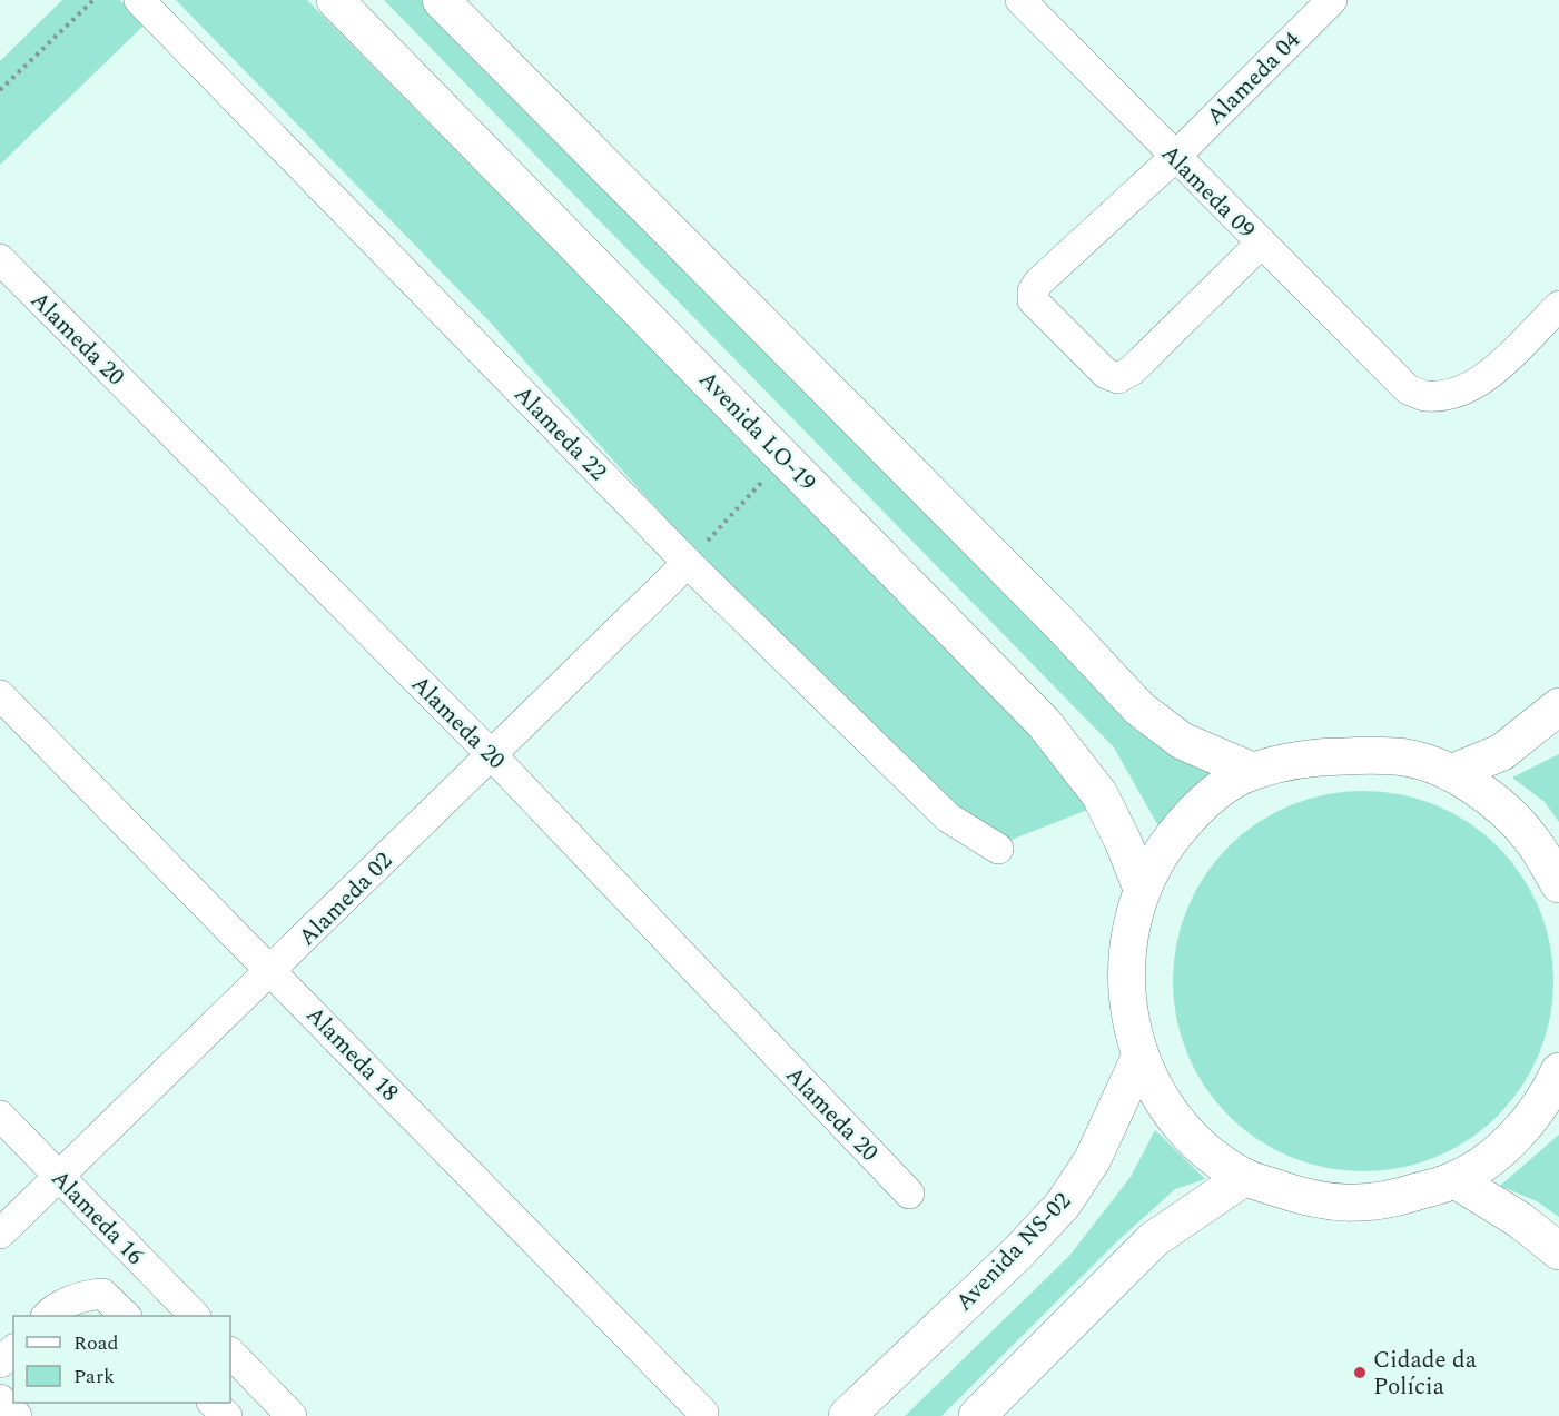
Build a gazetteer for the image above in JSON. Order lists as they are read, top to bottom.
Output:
{
  "streets": {
    "main road": ["Avenida LO-19", "Avenida NS-02"],
    "street": [
      "Alameda 04",
      "Alameda 09",
      "Alameda 20",
      "Alameda 22",
      "Alameda 02",
      "Alameda 18",
      "Alameda 16"
    ]
  },
  "crossings": [
    ["Alameda 04", "Alameda 09"],
    ["Alameda 20", "Alameda 02"],
    ["Alameda 22", "Alameda 02"],
    ["Alameda 02", "Alameda 18"],
    ["Alameda 02", "Alameda 16"]
  ],
  "places": ["Cidade da Polícia"],
  "legend": ["Road", "Park"]
}
